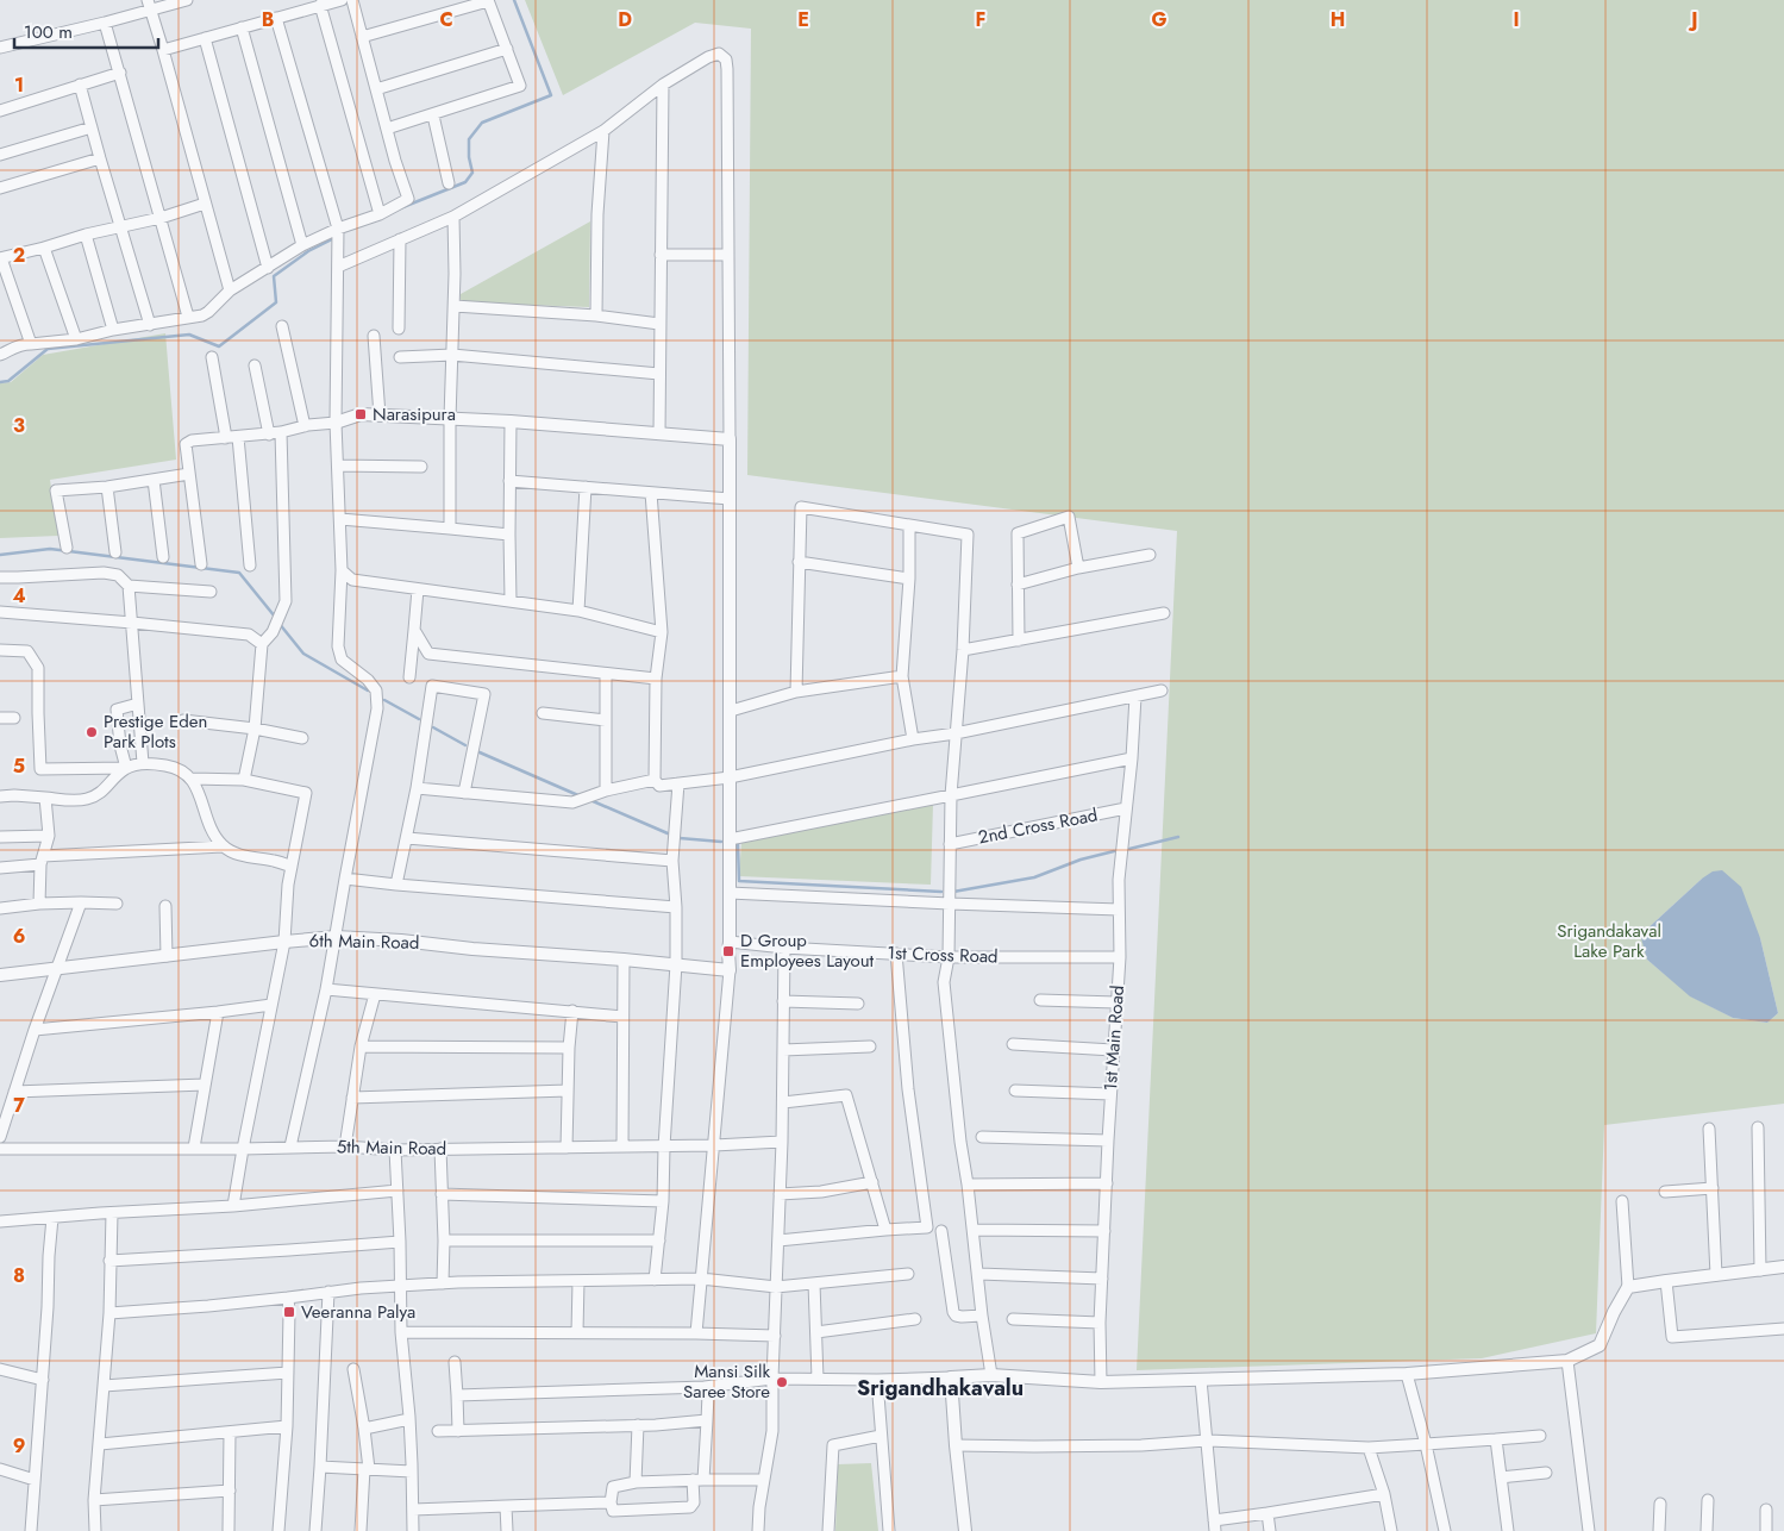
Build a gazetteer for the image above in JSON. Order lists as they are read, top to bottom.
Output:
{
  "streets": {
    "street": [
      "2nd Cross Road",
      "6th Main Road",
      "1st Cross Road",
      "1st Main Road",
      "5th Main Road"
    ]
  },
  "crossings": [
    ["2nd Cross Road", "1st Main Road"],
    ["1st Cross Road", "1st Main Road"]
  ],
  "districts": ["Srigandhakavalu"],
  "parks": ["Srigandakaval Lake Park"],
  "places": {
    "transit": ["Narasipura", "D Group Employees Layout", "Veeranna Palya"],
    "other": ["Prestige Eden Park Plots", "Mansi Silk Saree Store"]
  },
  "scale_bar": "100 m",
  "grid": {
    "columns": [
      "B",
      "C",
      "D",
      "E",
      "F",
      "G",
      "H",
      "I",
      "J"
    ],
    "rows": [
      "1",
      "2",
      "3",
      "4",
      "5",
      "6",
      "7",
      "8",
      "9"
    ]
  }
}
